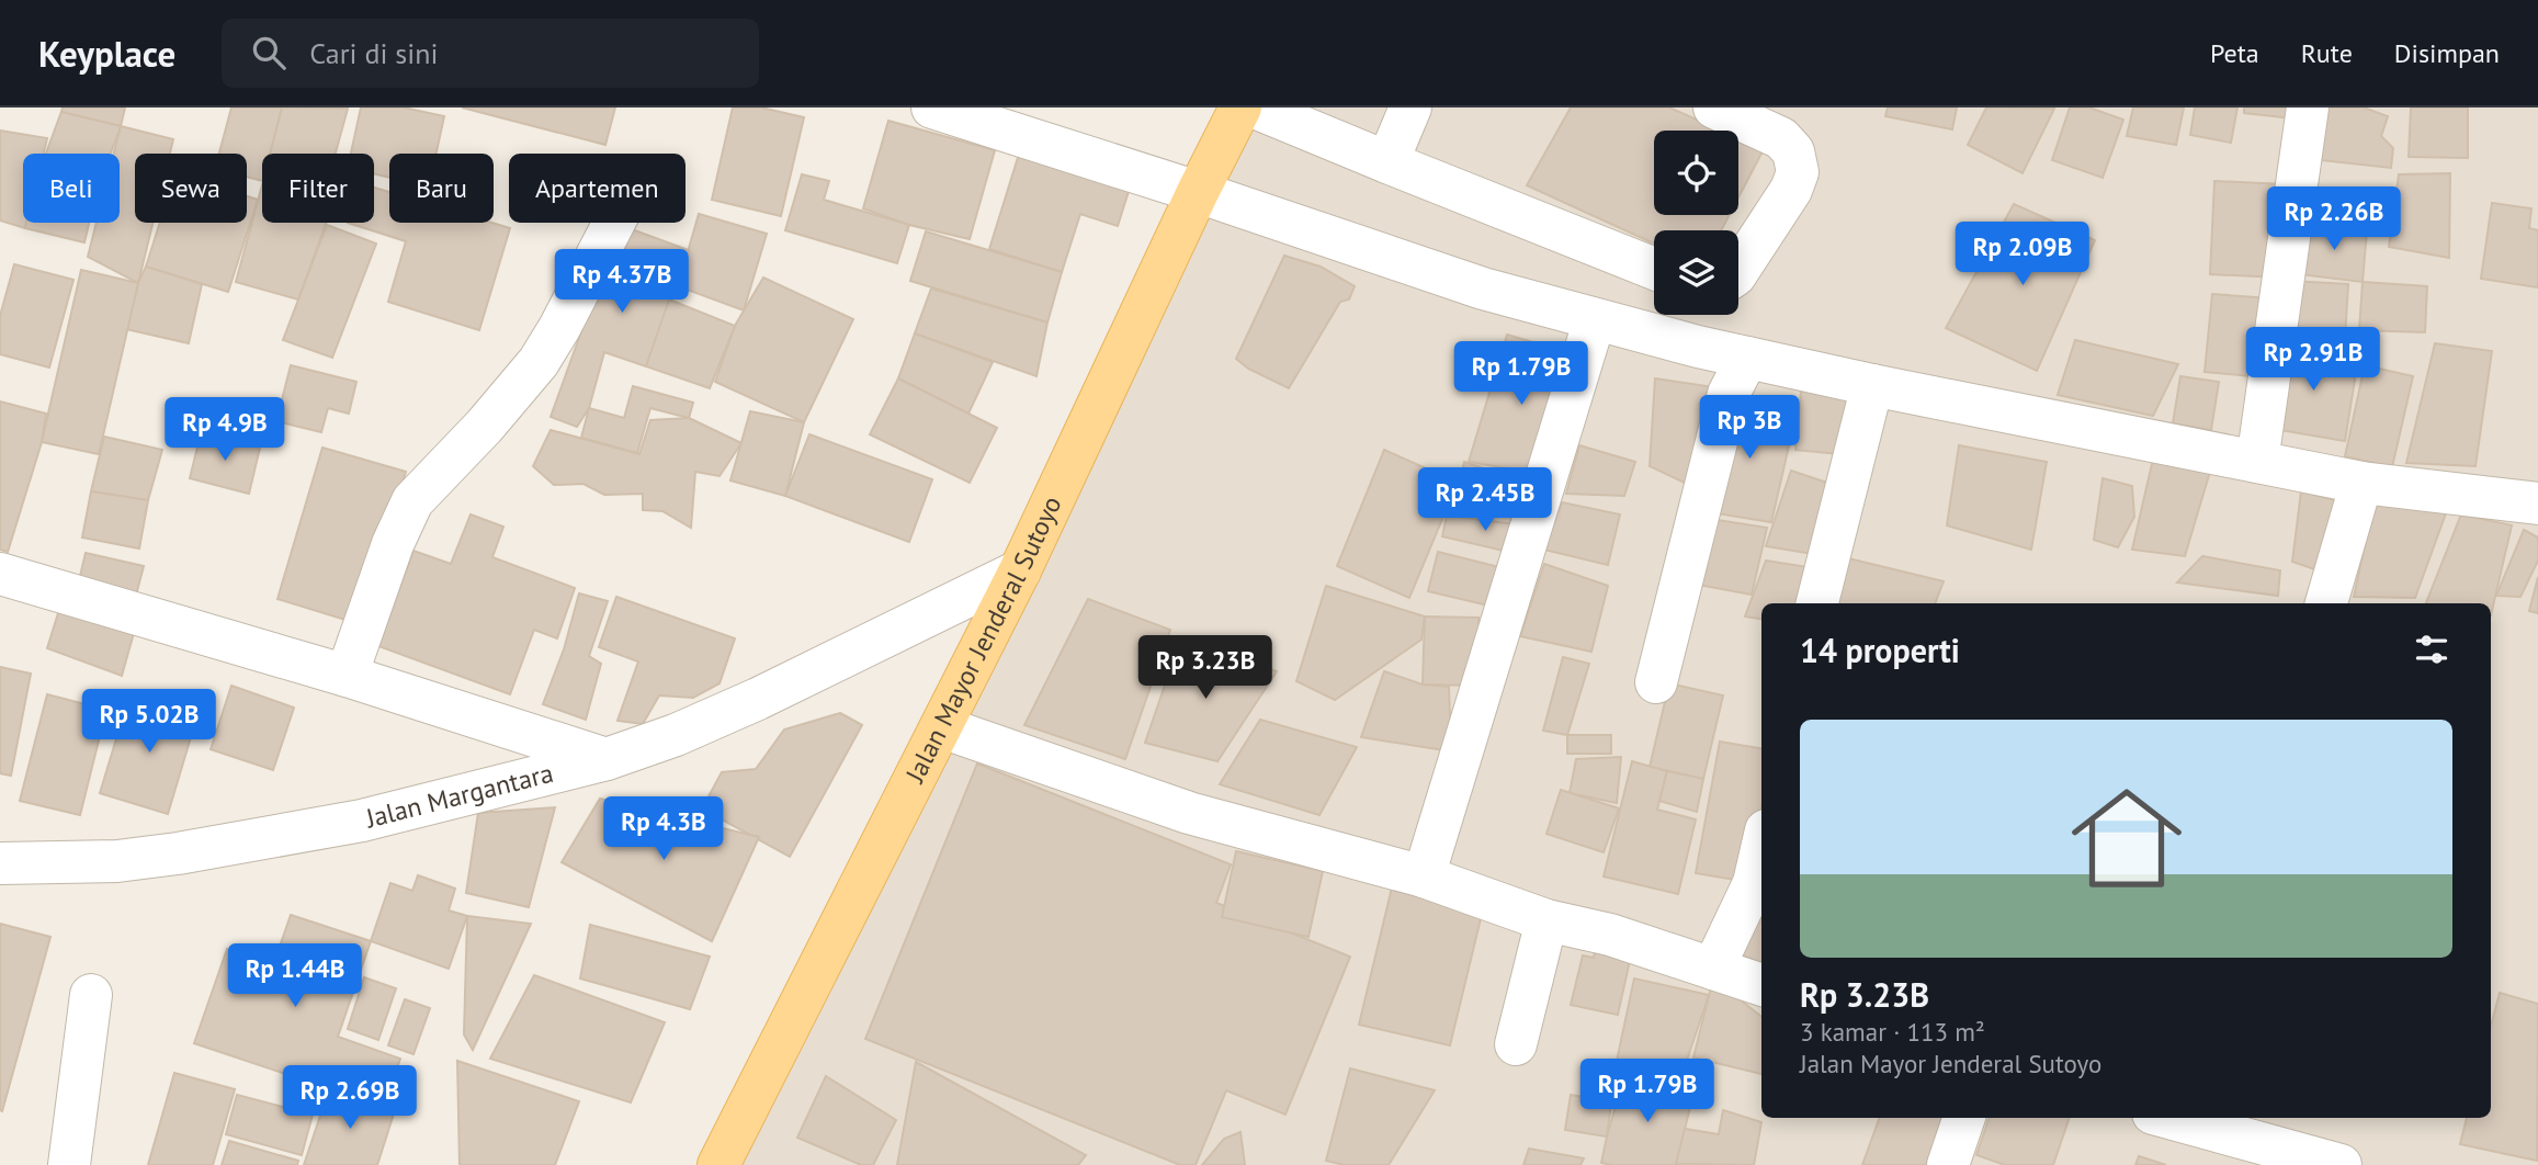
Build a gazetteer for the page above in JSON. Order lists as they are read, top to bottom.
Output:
{
  "streets": {
    "main road": ["Jalan Mayor Jenderal Sutoyo"],
    "street": ["Jalan Margantara"]
  },
  "crossings": [
    ["Jalan Mayor Jenderal Sutoyo", "Jalan Margantara"]
  ],
  "page": {
    "header": "Keyplace",
    "search": "Cari di sini",
    "nav": ["Peta", "Rute", "Disimpan"],
    "chip": [
      "Beli",
      "Sewa",
      "Filter",
      "Baru",
      "Apartemen"
    ],
    "price": [
      "Rp 2.26B",
      "Rp 2.09B",
      "Rp 4.37B",
      "Rp 2.91B",
      "Rp 1.79B",
      "Rp 3B",
      "Rp 4.9B",
      "Rp 2.45B",
      "Rp 3.23B",
      "Rp 5.02B",
      "Rp 4.3B",
      "Rp 1.44B",
      "Rp 1.79B",
      "Rp 2.69B"
    ],
    "heading": "14 properti",
    "list": [
      {
        "name": "Rp 3.23B",
        "note": "3 kamar · 113 m² · Jalan Mayor Jenderal Sutoyo"
      }
    ]
  }
}
